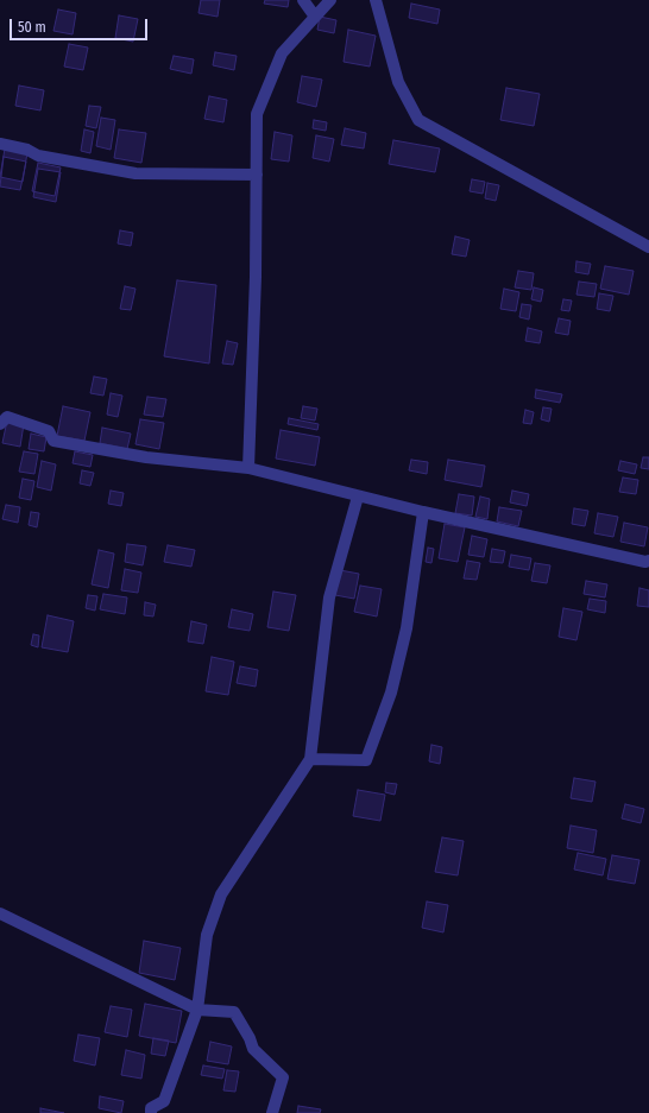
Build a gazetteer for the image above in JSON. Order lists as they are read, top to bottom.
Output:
{
  "scale_bar": "50 m"
}
